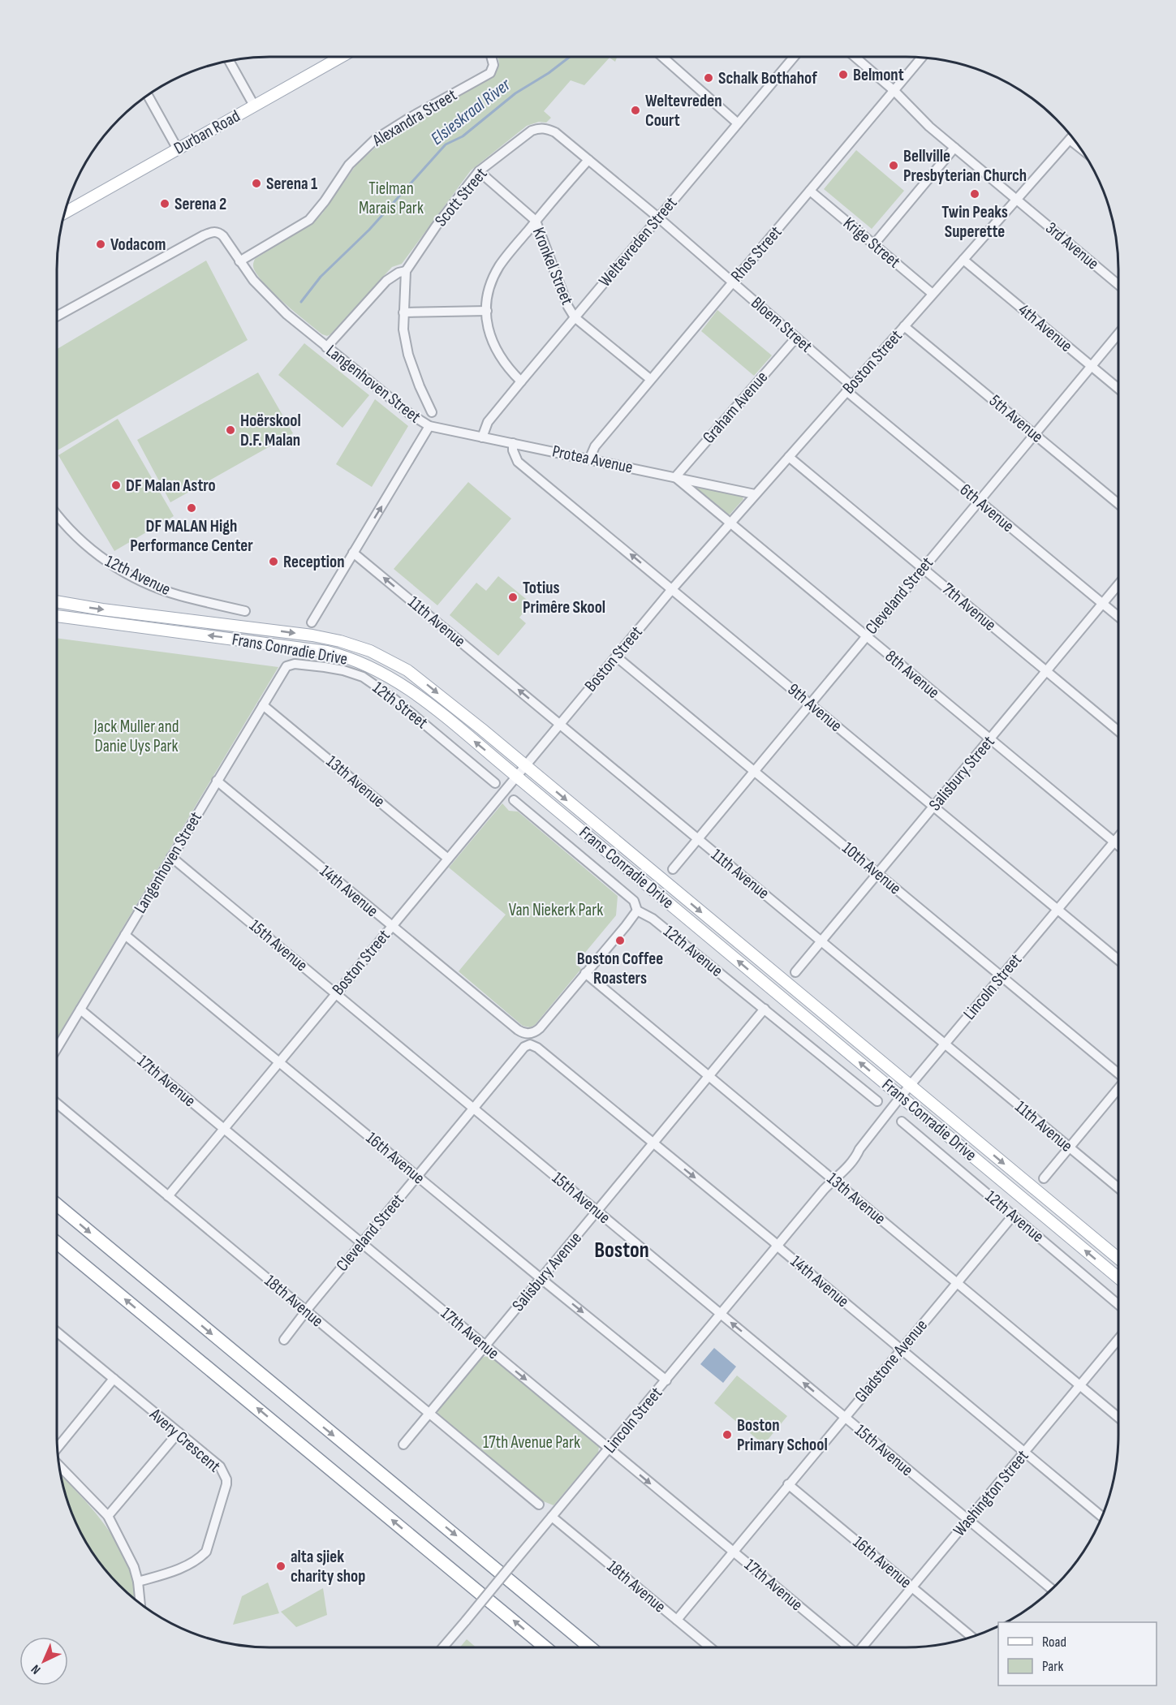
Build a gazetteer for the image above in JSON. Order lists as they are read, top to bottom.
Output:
{
  "streets": {
    "main road": ["Durban Road", "Frans Conradie Drive"],
    "street": [
      "Alexandra Street",
      "Scott Street",
      "Weltevreden Street",
      "Krige Street",
      "3rd Avenue",
      "Rhos Street",
      "Kronkel Street",
      "Bloem Street",
      "4th Avenue",
      "Boston Street",
      "Langenhoven Street",
      "Graham Avenue",
      "5th Avenue",
      "Protea Avenue",
      "6th Avenue",
      "12th Avenue",
      "Cleveland Street",
      "7th Avenue",
      "11th Avenue",
      "8th Avenue",
      "12th Street",
      "9th Avenue",
      "Salisbury Street",
      "13th Avenue",
      "10th Avenue",
      "14th Avenue",
      "15th Avenue",
      "Lincoln Street",
      "17th Avenue",
      "16th Avenue",
      "Salisbury Avenue",
      "18th Avenue",
      "Gladstone Avenue",
      "Avery Crescent",
      "Washington Street"
    ]
  },
  "crossings": [
    ["Alexandra Street", "Langenhoven Street"],
    ["Scott Street", "Kronkel Street"],
    ["Scott Street", "Bloem Street"],
    ["Scott Street", "Langenhoven Street"],
    ["Weltevreden Street", "Kronkel Street"],
    ["Weltevreden Street", "Bloem Street"],
    ["Weltevreden Street", "Protea Avenue"],
    ["Krige Street", "Rhos Street"],
    ["Krige Street", "Boston Street"],
    ["3rd Avenue", "Rhos Street"],
    ["3rd Avenue", "Boston Street"],
    ["Rhos Street", "Kronkel Street"],
    ["Rhos Street", "Bloem Street"],
    ["Rhos Street", "Protea Avenue"],
    ["Bloem Street", "Boston Street"],
    ["Bloem Street", "Graham Avenue"],
    ["Bloem Street", "6th Avenue"],
    ["4th Avenue", "Boston Street"],
    ["4th Avenue", "Cleveland Street"],
    ["Boston Street", "5th Avenue"],
    ["Boston Street", "Protea Avenue"],
    ["Boston Street", "6th Avenue"],
    ["Boston Street", "7th Avenue"],
    ["Boston Street", "11th Avenue"],
    ["Boston Street", "Frans Conradie Drive"],
    ["Boston Street", "8th Avenue"],
    ["Boston Street", "9th Avenue"],
    ["Boston Street", "13th Avenue"],
    ["Boston Street", "10th Avenue"],
    ["Boston Street", "14th Avenue"],
    ["Boston Street", "15th Avenue"],
    ["Boston Street", "17th Avenue"],
    ["Boston Street", "16th Avenue"],
    ["Boston Street", "18th Avenue"],
    ["Langenhoven Street", "Protea Avenue"],
    ["Langenhoven Street", "11th Avenue"],
    ["Langenhoven Street", "12th Street"],
    ["Langenhoven Street", "13th Avenue"],
    ["Langenhoven Street", "14th Avenue"],
    ["Langenhoven Street", "15th Avenue"],
    ["Langenhoven Street", "17th Avenue"],
    ["Langenhoven Street", "16th Avenue"],
    ["Graham Avenue", "Protea Avenue"],
    ["Graham Avenue", "8th Avenue"],
    ["5th Avenue", "Cleveland Street"],
    ["Protea Avenue", "8th Avenue"],
    ["Protea Avenue", "9th Avenue"],
    ["6th Avenue", "Cleveland Street"],
    ["6th Avenue", "Salisbury Street"],
    ["12th Avenue", "Salisbury Avenue"],
    ["12th Avenue", "Gladstone Avenue"],
    ["Cleveland Street", "7th Avenue"],
    ["Cleveland Street", "11th Avenue"],
    ["Cleveland Street", "8th Avenue"],
    ["Cleveland Street", "9th Avenue"],
    ["Cleveland Street", "10th Avenue"],
    ["Cleveland Street", "14th Avenue"],
    ["Cleveland Street", "15th Avenue"],
    ["Cleveland Street", "17th Avenue"],
    ["Cleveland Street", "16th Avenue"],
    ["Cleveland Street", "18th Avenue"],
    ["7th Avenue", "Salisbury Street"],
    ["11th Avenue", "Salisbury Street"],
    ["11th Avenue", "Lincoln Street"],
    ["Frans Conradie Drive", "Lincoln Street"],
    ["8th Avenue", "Salisbury Street"],
    ["8th Avenue", "Lincoln Street"],
    ["9th Avenue", "Salisbury Street"],
    ["9th Avenue", "Lincoln Street"],
    ["Salisbury Street", "10th Avenue"],
    ["13th Avenue", "14th Avenue"],
    ["13th Avenue", "Lincoln Street"],
    ["13th Avenue", "Salisbury Avenue"],
    ["13th Avenue", "Gladstone Avenue"],
    ["13th Avenue", "Washington Street"],
    ["10th Avenue", "Lincoln Street"],
    ["14th Avenue", "Lincoln Street"],
    ["14th Avenue", "Salisbury Avenue"],
    ["14th Avenue", "Gladstone Avenue"],
    ["14th Avenue", "Washington Street"],
    ["15th Avenue", "Lincoln Street"],
    ["15th Avenue", "Salisbury Avenue"],
    ["15th Avenue", "Gladstone Avenue"],
    ["15th Avenue", "Washington Street"],
    ["Lincoln Street", "17th Avenue"],
    ["Lincoln Street", "16th Avenue"],
    ["Lincoln Street", "18th Avenue"],
    ["17th Avenue", "Salisbury Avenue"],
    ["17th Avenue", "Gladstone Avenue"],
    ["16th Avenue", "Salisbury Avenue"],
    ["16th Avenue", "Gladstone Avenue"],
    ["16th Avenue", "Washington Street"],
    ["Salisbury Avenue", "18th Avenue"],
    ["18th Avenue", "Gladstone Avenue"]
  ],
  "districts": ["Boston"],
  "water": ["Elsieskraal River"],
  "parks": [
    "Tielman Marais Park",
    "Jack Muller and Danie Uys Park",
    "Van Niekerk Park",
    "17th Avenue Park"
  ],
  "places": [
    "Belmont",
    "Schalk Bothahof",
    "Weltevreden Court",
    "Bellville Presbyterian Church",
    "Serena 1",
    "Twin Peaks Superette",
    "Serena 2",
    "Vodacom",
    "Hoërskool D.F. Malan",
    "DF Malan Astro",
    "DF MALAN High Performance Center",
    "Reception",
    "Totius Primêre Skool",
    "Boston Coffee Roasters",
    "Boston Primary School",
    "alta sjiek charity shop"
  ],
  "legend": ["Road", "Park"],
  "north": "bottom left"
}
